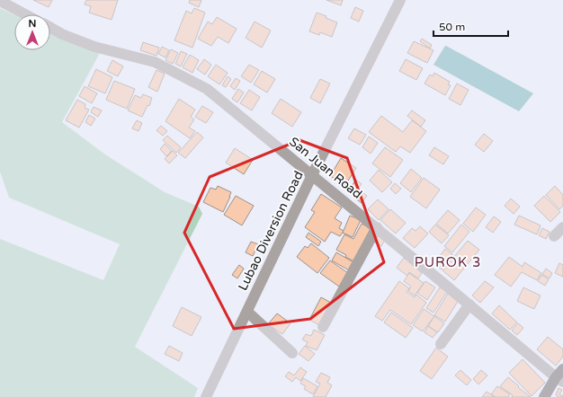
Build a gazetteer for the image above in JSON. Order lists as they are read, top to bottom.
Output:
{
  "streets": {
    "street": ["San Juan Road", "Lubao Diversion Road"]
  },
  "crossings": [
    ["San Juan Road", "Lubao Diversion Road"]
  ],
  "districts": ["PUROK 3"],
  "scale_bar": "50 m",
  "north": "top"
}
